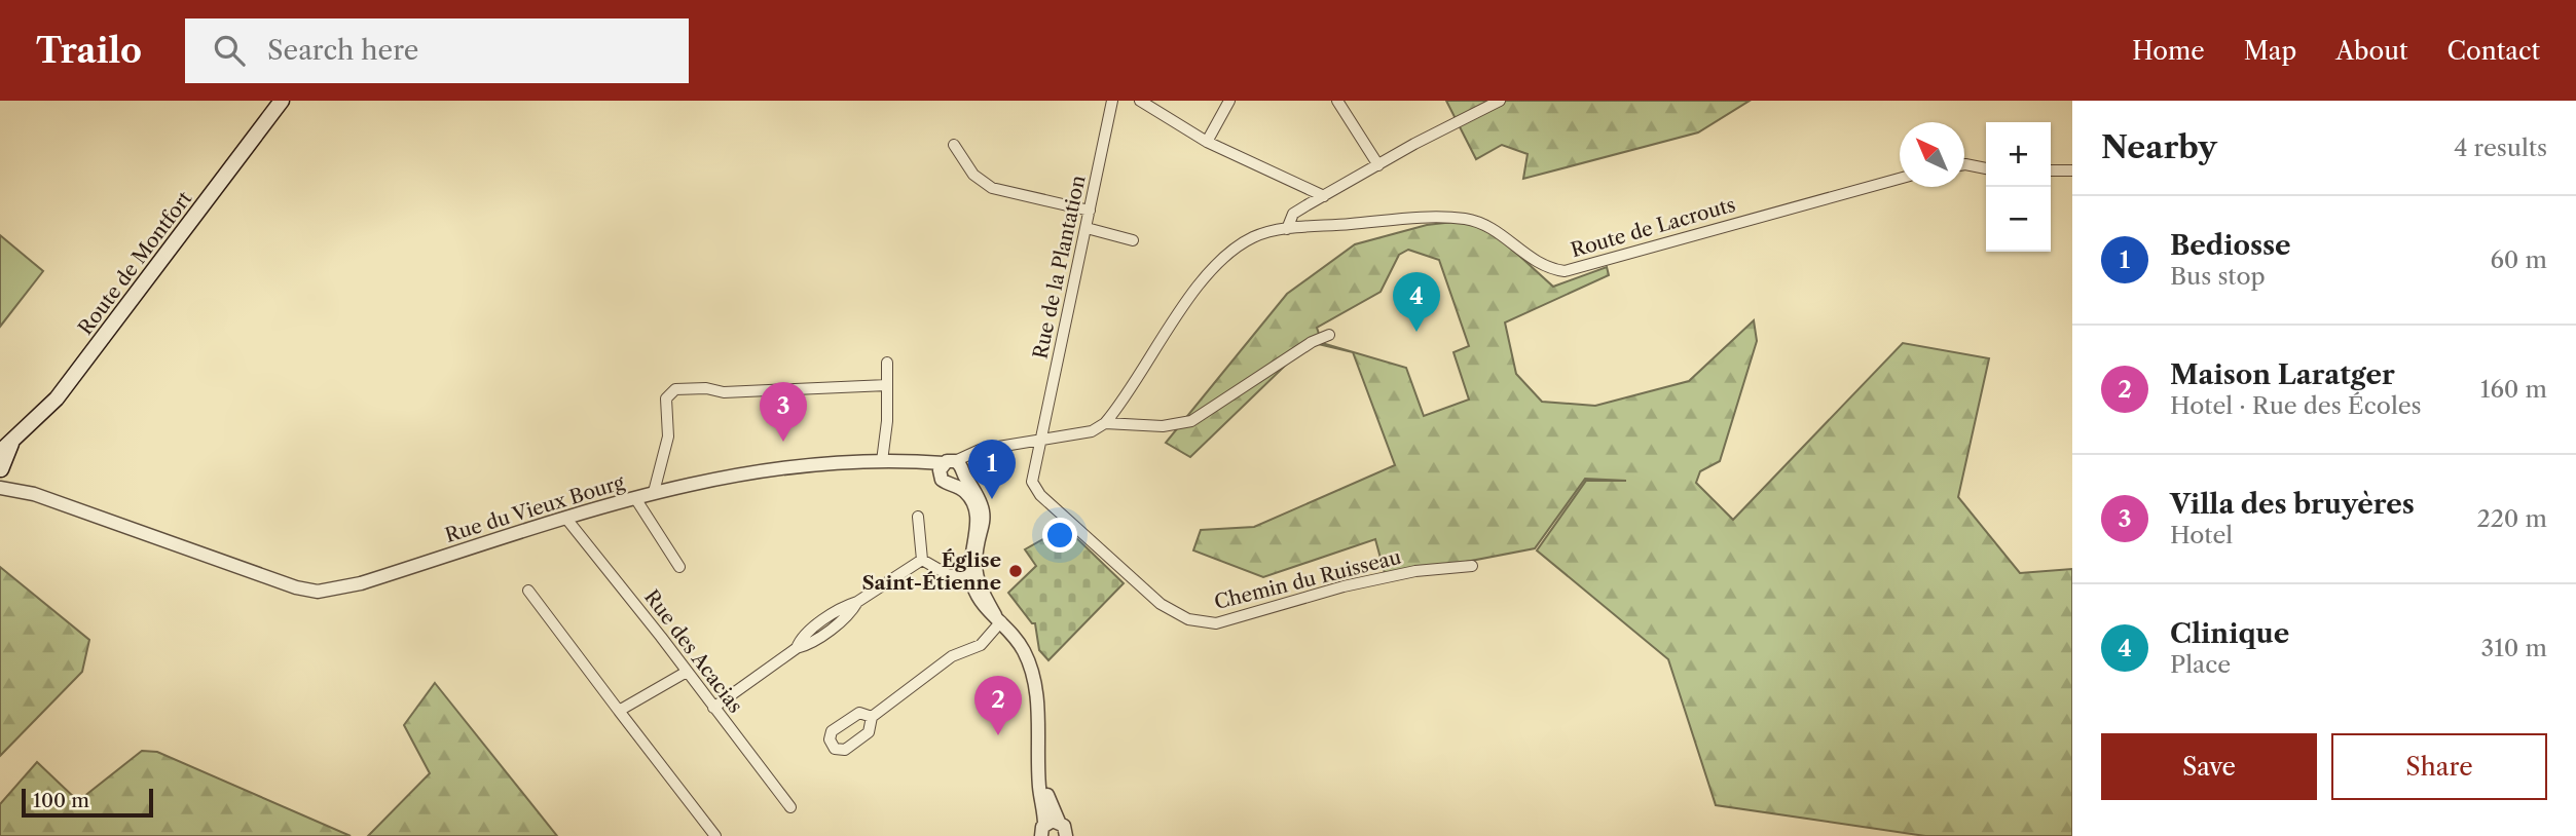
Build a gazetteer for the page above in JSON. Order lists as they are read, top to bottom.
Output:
{
  "streets": {
    "main road": ["Route de Montfort"],
    "street": [
      "Route de Lacrouts",
      "Rue de la Plantation",
      "Rue du Vieux Bourg",
      "Chemin du Ruisseau",
      "Rue des Acacias"
    ]
  },
  "crossings": [
    ["Route de Montfort", "Rue du Vieux Bourg"],
    ["Rue de la Plantation", "Chemin du Ruisseau"],
    ["Rue du Vieux Bourg", "Rue des Acacias"]
  ],
  "places": ["Église Saint-Étienne"],
  "scale_bar": "100 m",
  "north": "top left",
  "page": {
    "header": "Trailo",
    "search": "Search here",
    "nav": [
      "Home",
      "Map",
      "About",
      "Contact"
    ],
    "heading": ["Nearby", "4 results"],
    "map_buttons": ["+", "−"],
    "list": [
      {
        "mark": "1",
        "name": "Bediosse",
        "note": "Bus stop",
        "value": "60 m"
      },
      {
        "mark": "2",
        "name": "Maison Laratger",
        "note": "Hotel · Rue des Écoles",
        "value": "160 m"
      },
      {
        "mark": "3",
        "name": "Villa des bruyères",
        "note": "Hotel",
        "value": "220 m"
      },
      {
        "mark": "4",
        "name": "Clinique",
        "note": "Place",
        "value": "310 m"
      }
    ],
    "pins": [
      "4",
      "3",
      "1",
      "2"
    ],
    "buttons": ["Save", "Share"],
    "scale": "100 m"
  }
}
